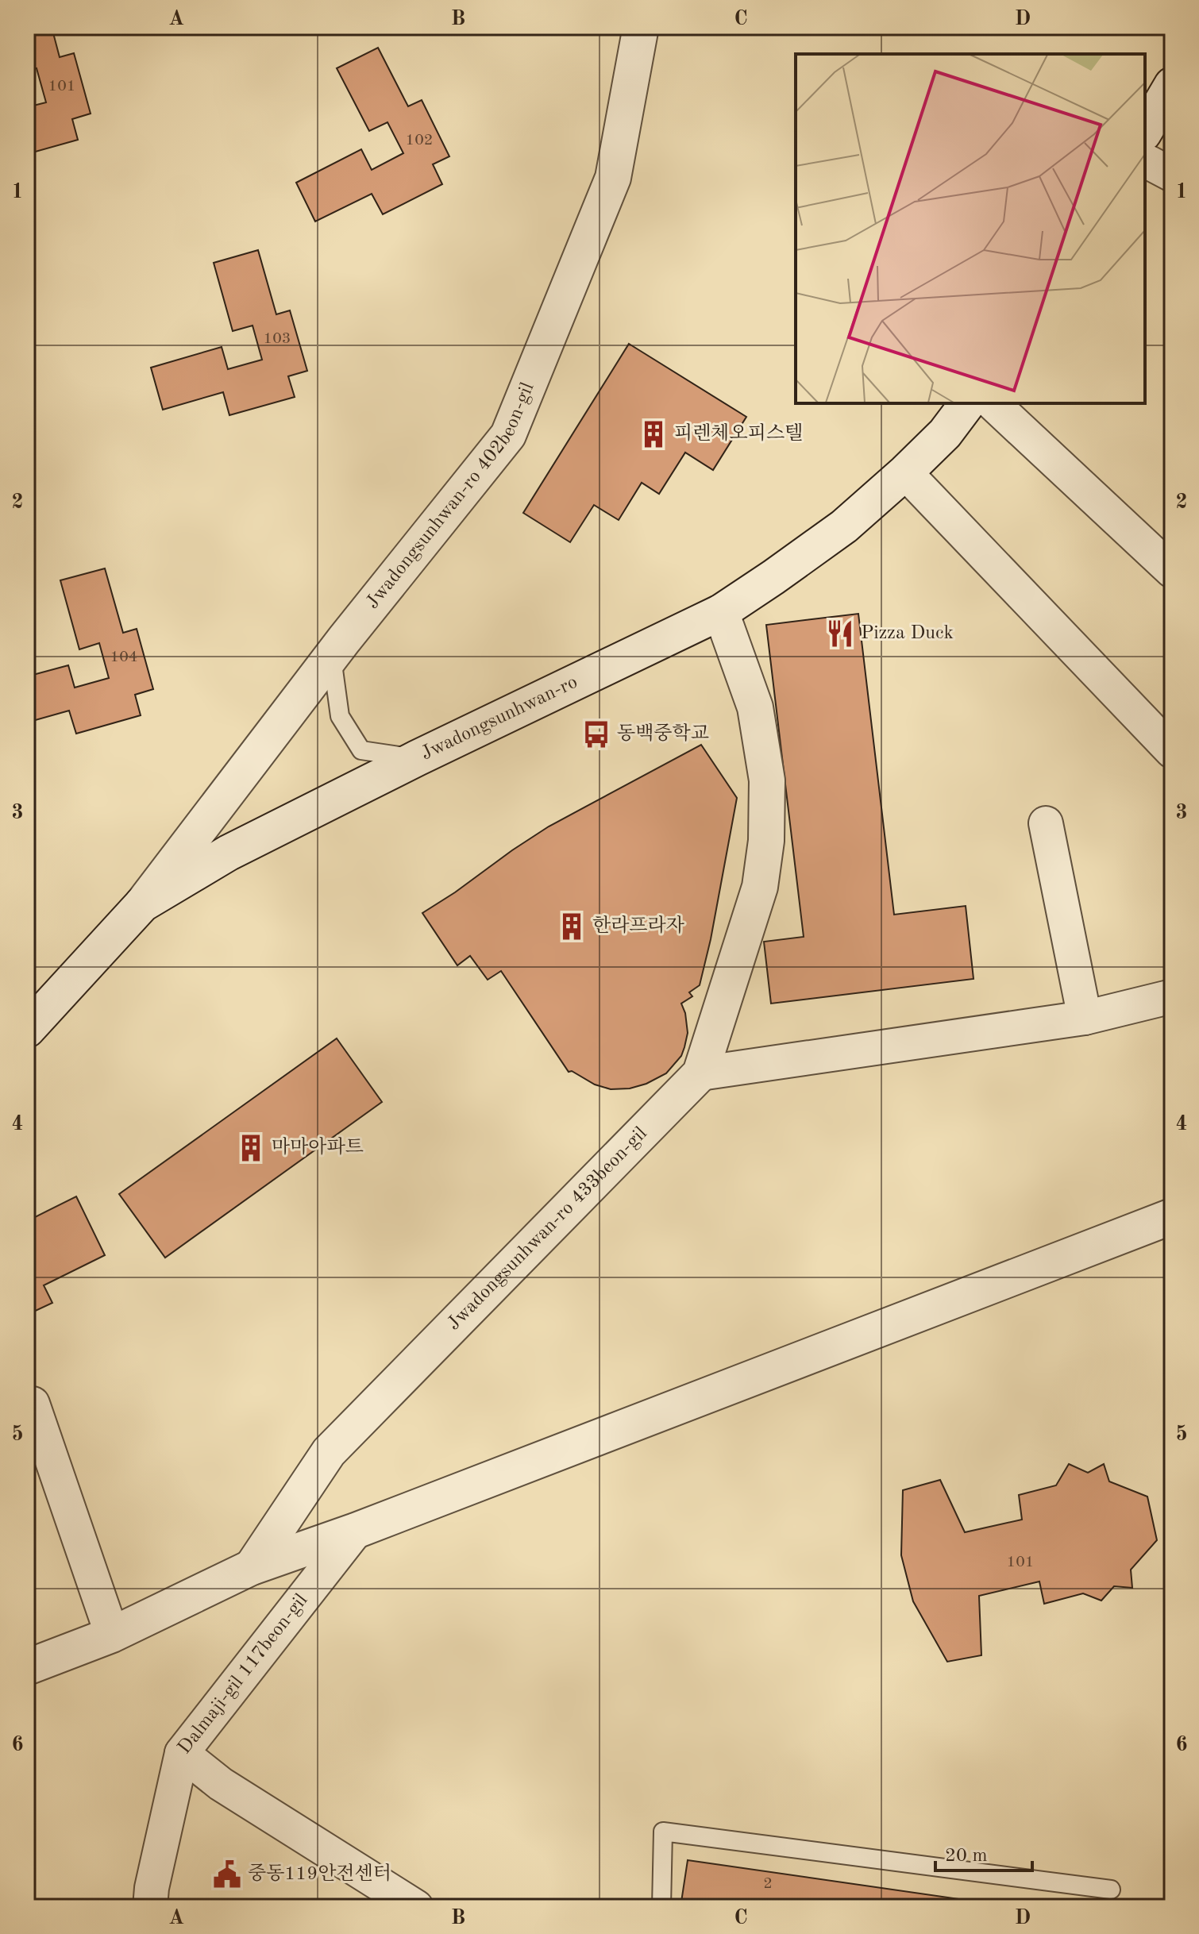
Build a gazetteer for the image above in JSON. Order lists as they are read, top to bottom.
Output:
{
  "streets": {
    "street": [
      "Jwadongsunhwan-ro 402beon-gil",
      "Jwadongsunhwan-ro",
      "Jwadongsunhwan-ro 433beon-gil",
      "Dalmaji-gil 117beon-gil"
    ]
  },
  "crossings": [
    ["Jwadongsunhwan-ro 402beon-gil", "Jwadongsunhwan-ro"],
    ["Jwadongsunhwan-ro", "Jwadongsunhwan-ro 433beon-gil"]
  ],
  "places": {
    "building": ["피렌체오피스텔", "한라프라자", "마마아파트"],
    "restaurant": ["Pizza Duck"],
    "bus stop": ["동백중학교"],
    "public building": ["중동119안전센터"]
  },
  "house_numbers": [
    "101",
    "102",
    "103",
    "104",
    "101",
    "2"
  ],
  "scale_bar": "20 m",
  "grid": {
    "columns": [
      "A",
      "B",
      "C",
      "D"
    ],
    "rows": [
      "1",
      "2",
      "3",
      "4",
      "5",
      "6"
    ]
  }
}
